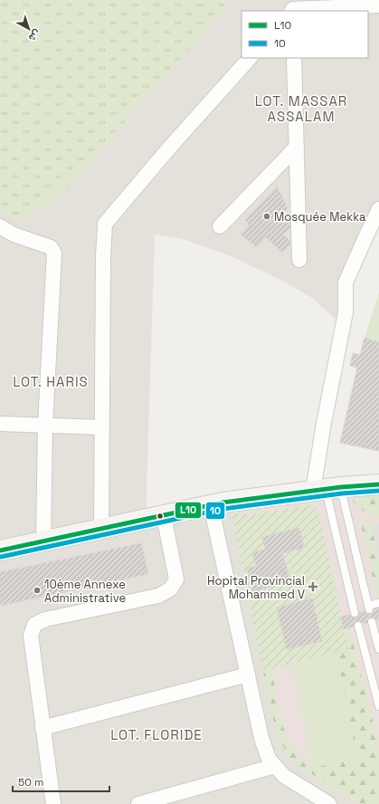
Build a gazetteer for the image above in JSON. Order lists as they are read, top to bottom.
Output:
{
  "districts": ["LOT. MASSAR ASSALAM", "LOT. HARIS", "LOT. FLORIDE"],
  "places": {
    "other": ["Mosquée Mekka", "10ème Annexe Administrative"],
    "health": ["Hopital Provincial Mohammed V"]
  },
  "lines": ["transit line L10", "transit line 10"],
  "legend": ["L10", "10"],
  "scale_bar": "50 m",
  "north": "bottom right"
}
